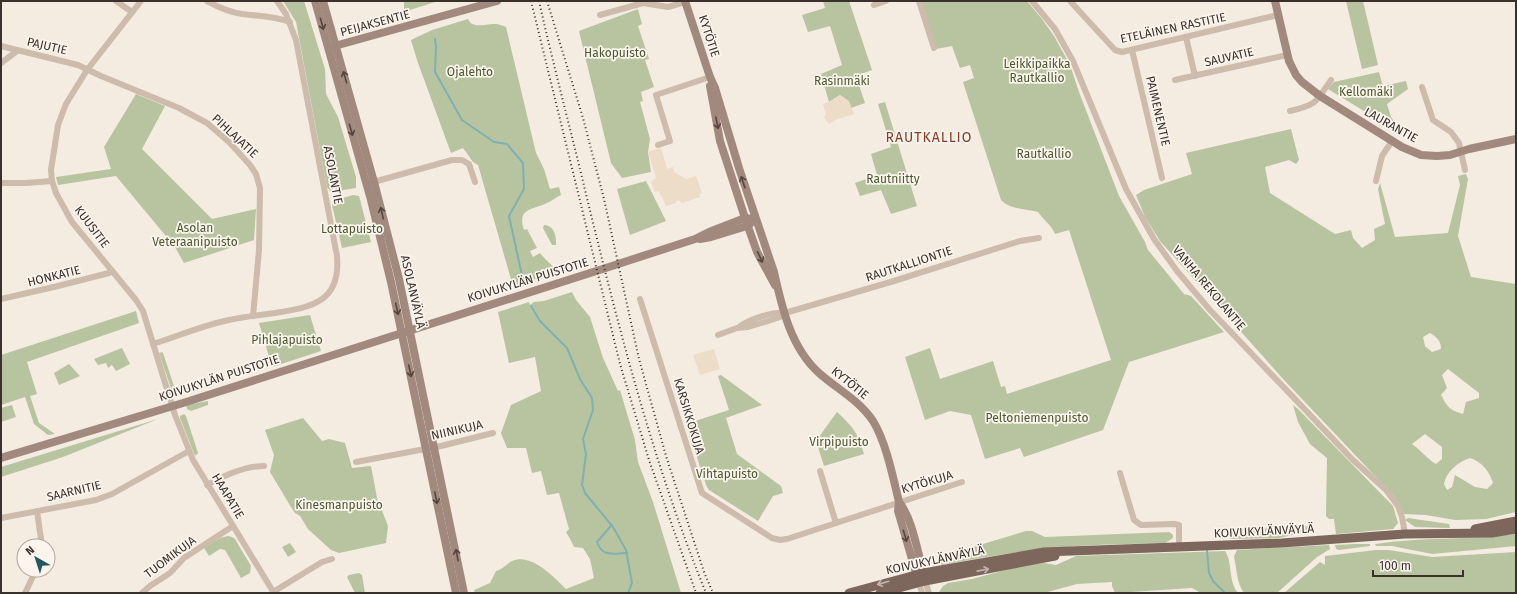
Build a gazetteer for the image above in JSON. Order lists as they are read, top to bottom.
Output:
{
  "streets": {
    "main road": ["KOIVUKYLÄNVÄYLÄ"],
    "street": [
      "PEIJAKSENTIE",
      "ETELÄINEN RASTITIE",
      "KYTÖTIE",
      "PAJUTIE",
      "SAUVATIE",
      "PAIMENENTIE",
      "LAURANTIE",
      "PIHLAJATIE",
      "ASOLANTIE",
      "KUUSITIE",
      "RAUTKALLIONTIE",
      "HONKATIE",
      "KOIVUKYLÄN PUISTOTIE",
      "VANHA REKOLANTIE",
      "ASOLANVÄYLÄ",
      "KARSIKKOKUJA",
      "NIINIKUJA",
      "KYTÖKUJA",
      "SAARNITIE",
      "HAAPATIE",
      "TUOMIKUJA"
    ]
  },
  "crossings": [
    ["PEIJAKSENTIE", "ASOLANVÄYLÄ"],
    ["ETELÄINEN RASTITIE", "PAIMENENTIE"],
    ["ETELÄINEN RASTITIE", "LAURANTIE"],
    ["KYTÖTIE", "RAUTKALLIONTIE"],
    ["KYTÖTIE", "KOIVUKYLÄN PUISTOTIE"],
    ["KYTÖTIE", "KARSIKKOKUJA"],
    ["KYTÖTIE", "KYTÖKUJA"],
    ["KYTÖTIE", "KOIVUKYLÄNVÄYLÄ"],
    ["PAJUTIE", "PIHLAJATIE"],
    ["PAJUTIE", "KUUSITIE"],
    ["SAUVATIE", "LAURANTIE"],
    ["PIHLAJATIE", "ASOLANTIE"],
    ["PIHLAJATIE", "KUUSITIE"],
    ["ASOLANTIE", "KUUSITIE"],
    ["KUUSITIE", "HONKATIE"],
    ["KUUSITIE", "KOIVUKYLÄN PUISTOTIE"],
    ["KUUSITIE", "HAAPATIE"],
    ["KOIVUKYLÄN PUISTOTIE", "ASOLANVÄYLÄ"],
    ["KOIVUKYLÄN PUISTOTIE", "HAAPATIE"],
    ["VANHA REKOLANTIE", "KOIVUKYLÄNVÄYLÄ"],
    ["ASOLANVÄYLÄ", "NIINIKUJA"],
    ["KARSIKKOKUJA", "KYTÖKUJA"],
    ["SAARNITIE", "HAAPATIE"],
    ["HAAPATIE", "TUOMIKUJA"]
  ],
  "districts": ["RAUTKALLIO"],
  "parks": [
    "Hakopuisto",
    "Leikkipaikka Rautkallio",
    "Ojalehto",
    "Rasinmäki",
    "Kellomäki",
    "Rautkallio",
    "Rautniitty",
    "Asolan Veteraanipuisto",
    "Lottapuisto",
    "Pihlajapuisto",
    "Peltoniemenpuisto",
    "Virpipuisto",
    "Vihtapuisto",
    "Kinesmanpuisto"
  ],
  "scale_bar": "100 m",
  "north": "top left"
}
